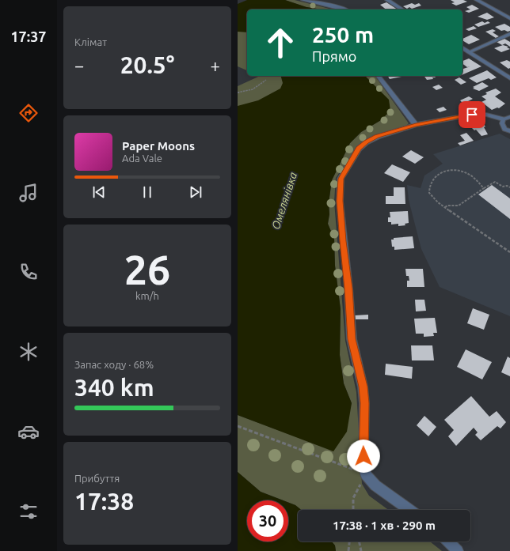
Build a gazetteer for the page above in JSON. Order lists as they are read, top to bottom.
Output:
{
  "water": ["Омелянівка"],
  "page": {
    "tabs": "17:37",
    "tile": [
      "Клімат",
      ["26", "km/h"],
      ["Запас ходу · 68%", "340 km"],
      ["Прибуття", "17:38"]
    ],
    "turn": ["250 m", "Прямо"],
    "heat": ["−", "20.5°", "+"],
    "song": ["Paper Moons", "Ada Vale"],
    "limit": "30",
    "trip": "17:38 · 1 хв · 290 m"
  }
}
